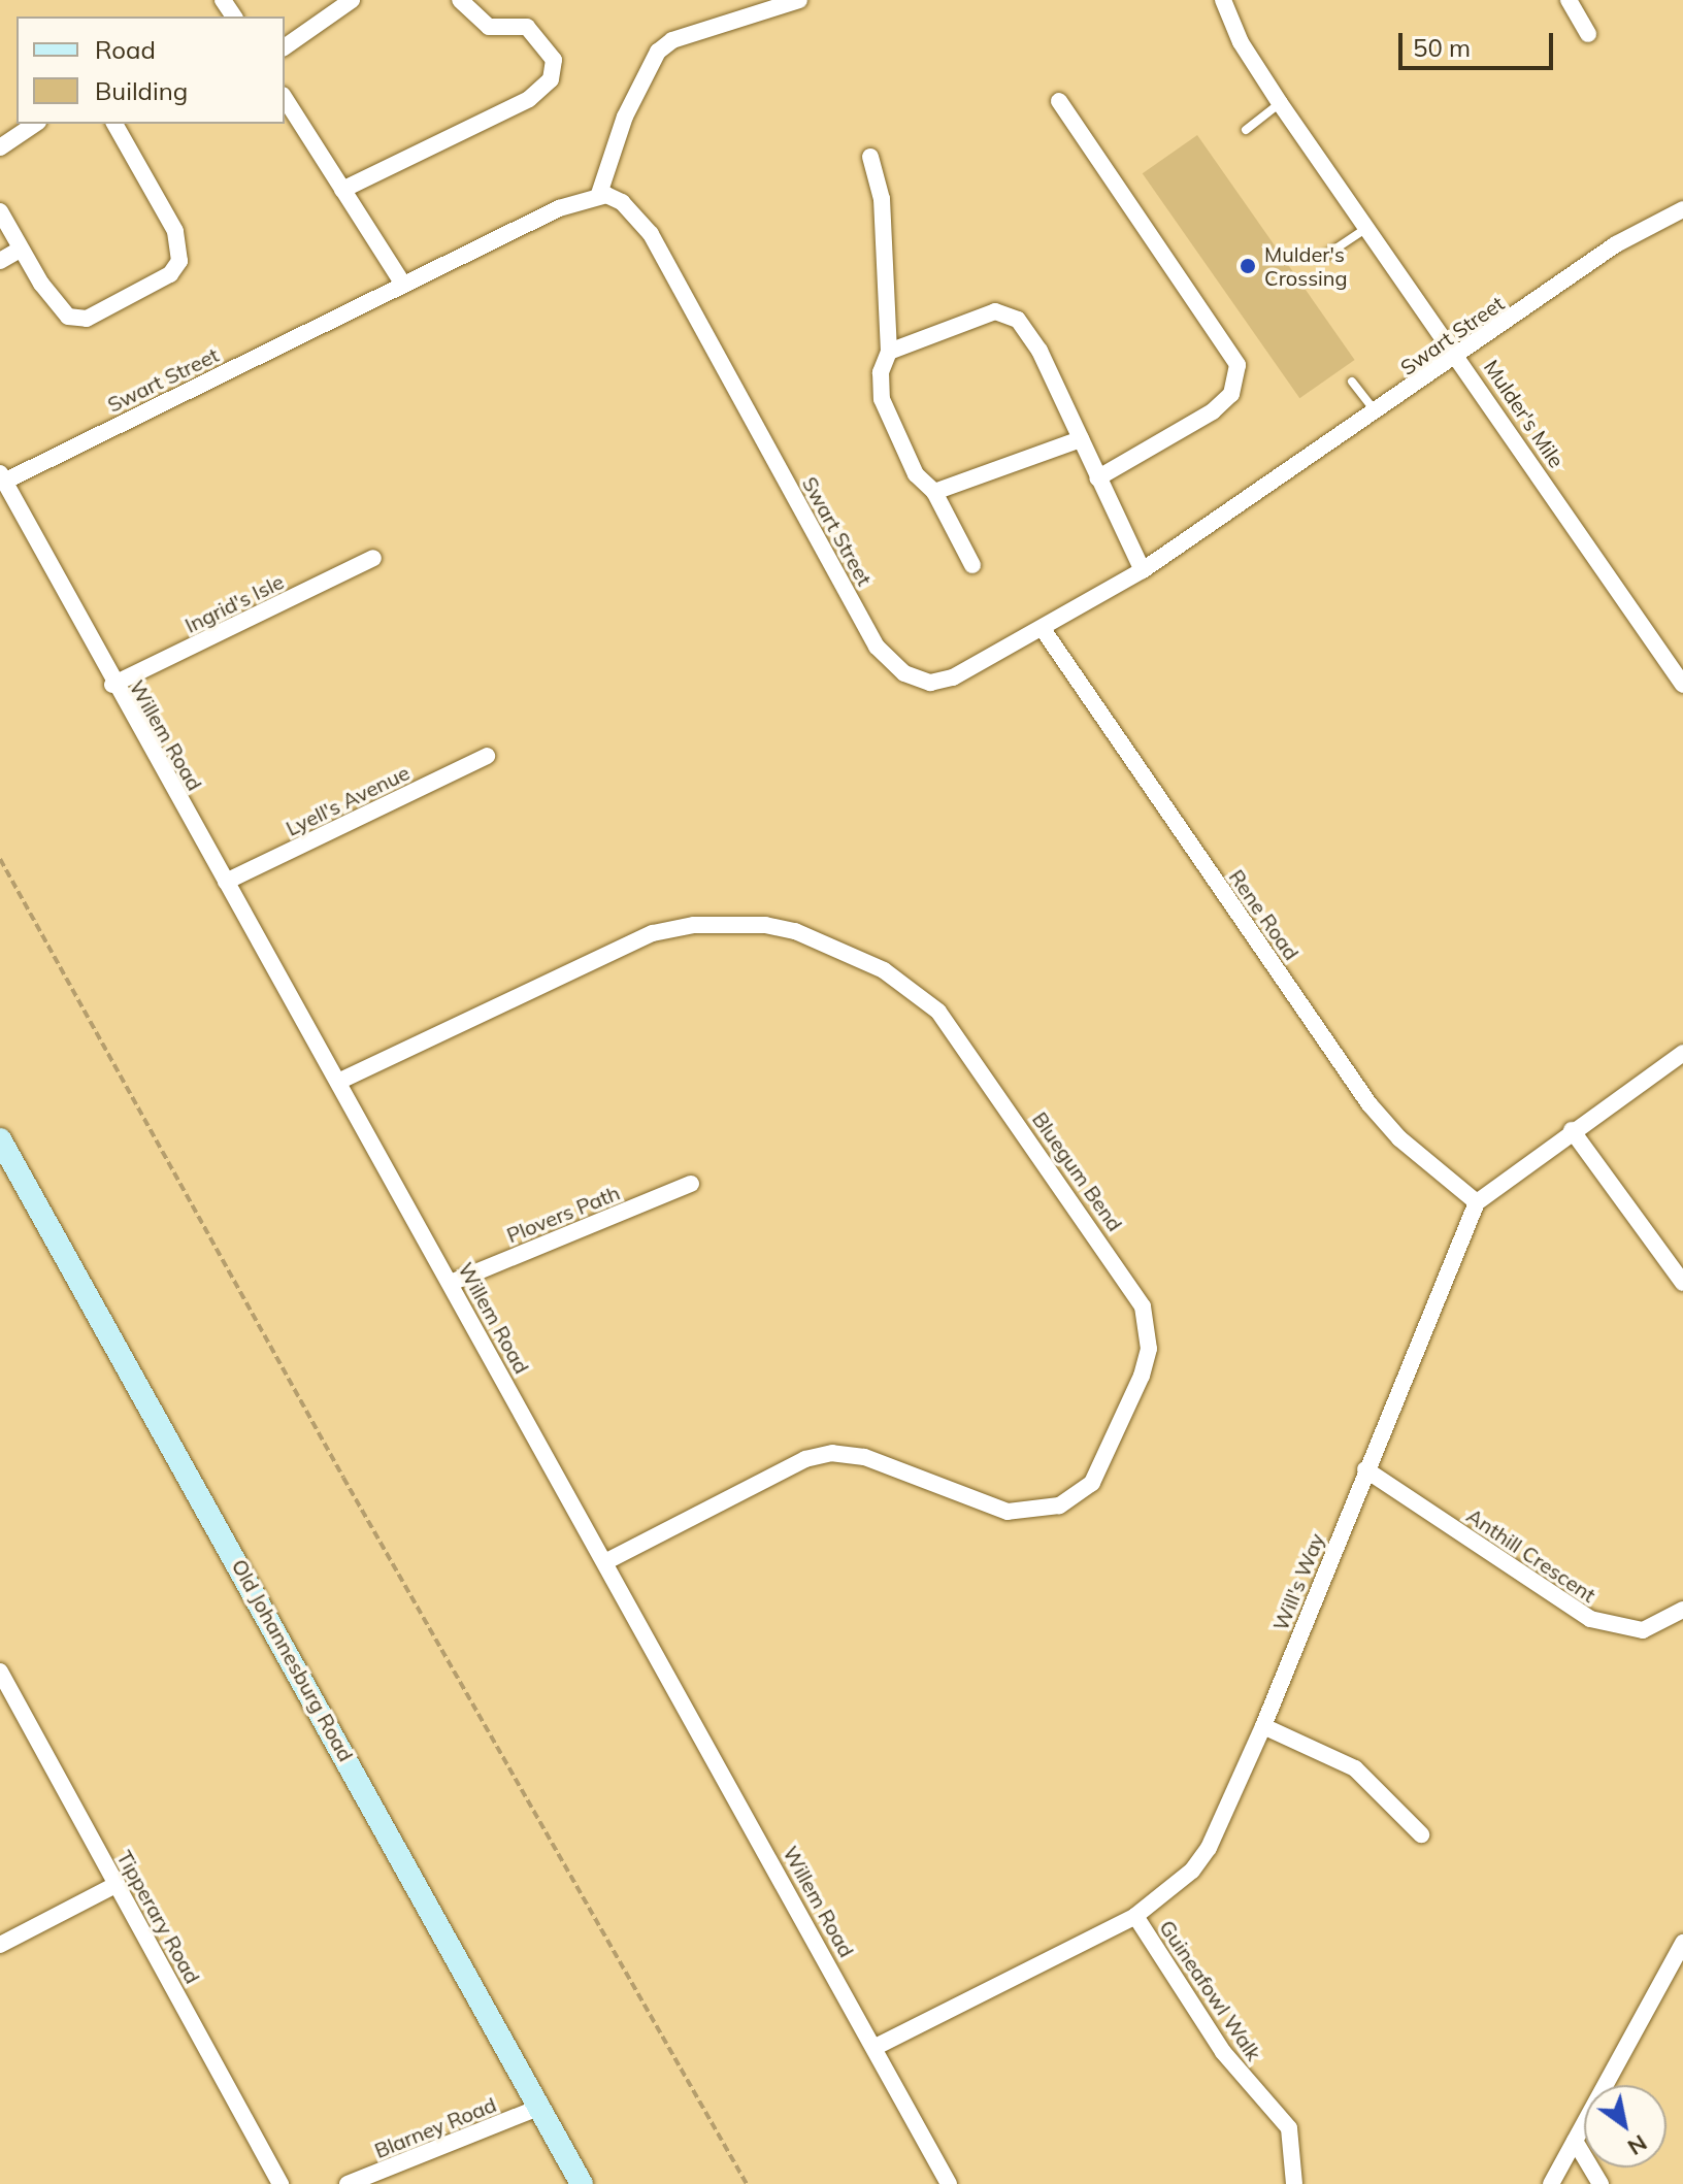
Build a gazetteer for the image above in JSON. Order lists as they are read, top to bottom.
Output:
{
  "streets": {
    "main road": ["Old Johannesburg Road"],
    "street": [
      "Swart Street",
      "Mulder's Mile",
      "Ingrid's Isle",
      "Willem Road",
      "Lyell's Avenue",
      "Rene Road",
      "Bluegum Bend",
      "Plovers Path",
      "Anthill Crescent",
      "Will's Way",
      "Tipperary Road",
      "Guineafowl Walk",
      "Blarney Road"
    ]
  },
  "crossings": [
    ["Swart Street", "Mulder's Mile"],
    ["Swart Street", "Willem Road"],
    ["Swart Street", "Rene Road"],
    ["Ingrid's Isle", "Willem Road"],
    ["Willem Road", "Lyell's Avenue"],
    ["Willem Road", "Bluegum Bend"],
    ["Willem Road", "Plovers Path"],
    ["Willem Road", "Will's Way"],
    ["Rene Road", "Will's Way"],
    ["Anthill Crescent", "Will's Way"],
    ["Will's Way", "Guineafowl Walk"],
    ["Old Johannesburg Road", "Blarney Road"]
  ],
  "places": ["Mulder's Crossing"],
  "legend": ["Road", "Building"],
  "scale_bar": "50 m",
  "north": "bottom right"
}
